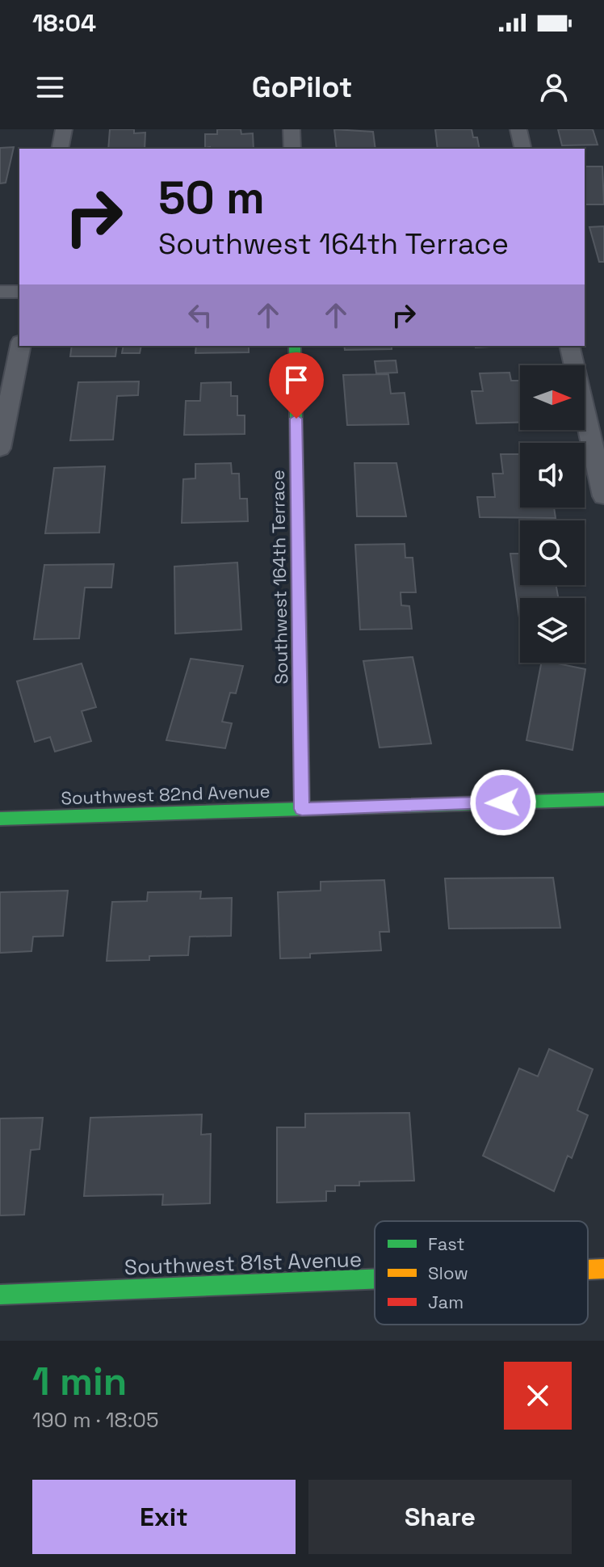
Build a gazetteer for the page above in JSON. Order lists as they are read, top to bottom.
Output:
{
  "streets": {
    "street": ["Southwest 164th Terrace", "Southwest 82nd Avenue", "Southwest 81st Avenue"]
  },
  "crossings": [
    ["Southwest 164th Terrace", "Southwest 82nd Avenue"]
  ],
  "legend": ["Fast", "Slow", "Jam"],
  "north": "right",
  "page": {
    "status": "18:04",
    "header": "GoPilot",
    "turn": ["50 m", "Southwest 164th Terrace"],
    "heading": ["1 min", "190 m · 18:05"],
    "buttons": ["Exit", "Share"]
  }
}
